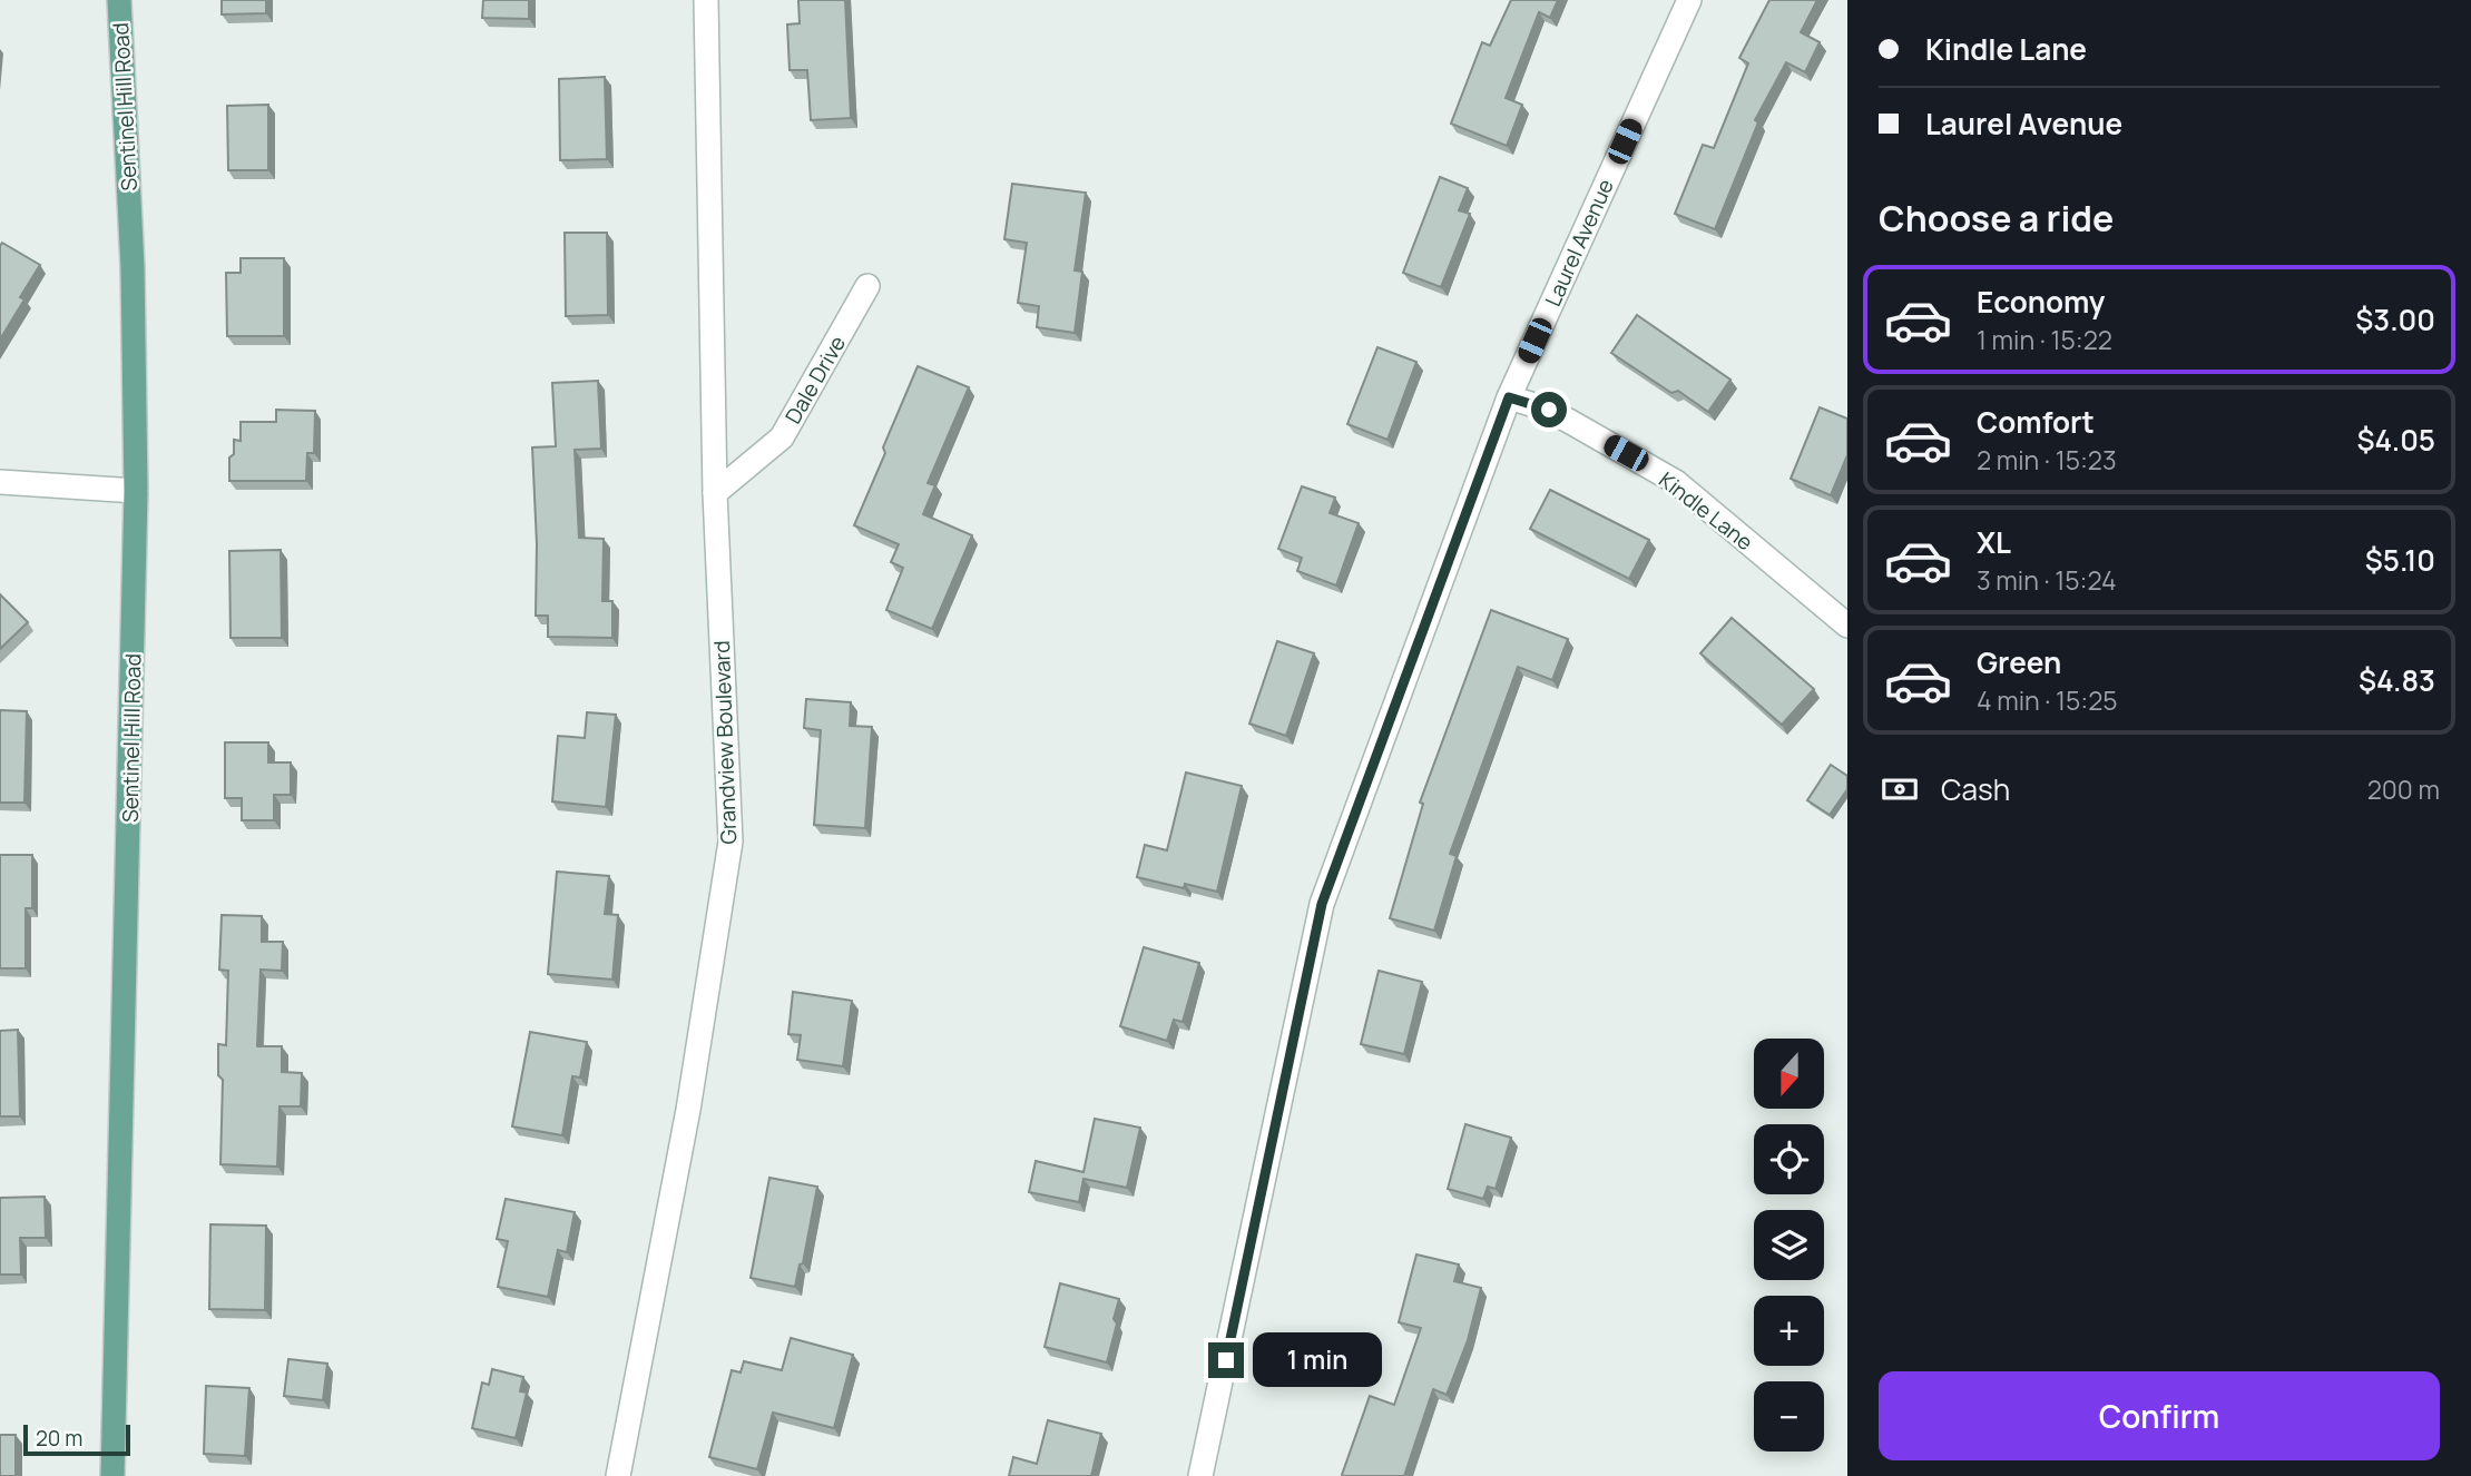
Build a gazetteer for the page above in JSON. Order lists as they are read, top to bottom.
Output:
{
  "streets": {
    "main road": ["Sentinel Hill Road"],
    "street": [
      "Laurel Avenue",
      "Dale Drive",
      "Kindle Lane",
      "Grandview Boulevard"
    ]
  },
  "crossings": [
    ["Laurel Avenue", "Kindle Lane"],
    ["Dale Drive", "Grandview Boulevard"]
  ],
  "scale_bar": "20 m",
  "north": "bottom",
  "page": {
    "banner": ["Kindle Lane", "Laurel Avenue"],
    "heading": "Choose a ride",
    "list": [
      {
        "name": "Economy",
        "note": "1 min · 15:22",
        "value": "$3.00"
      },
      {
        "name": "Comfort",
        "note": "2 min · 15:23",
        "value": "$4.05"
      },
      {
        "name": "XL",
        "note": "3 min · 15:24",
        "value": "$5.10"
      },
      {
        "name": "Green",
        "note": "4 min · 15:25",
        "value": "$4.83"
      }
    ],
    "pay": ["Cash", "200 m"],
    "map_buttons": ["+", "−"],
    "bubble": "1 min",
    "buttons": "Confirm",
    "scale": "20 m"
  }
}
